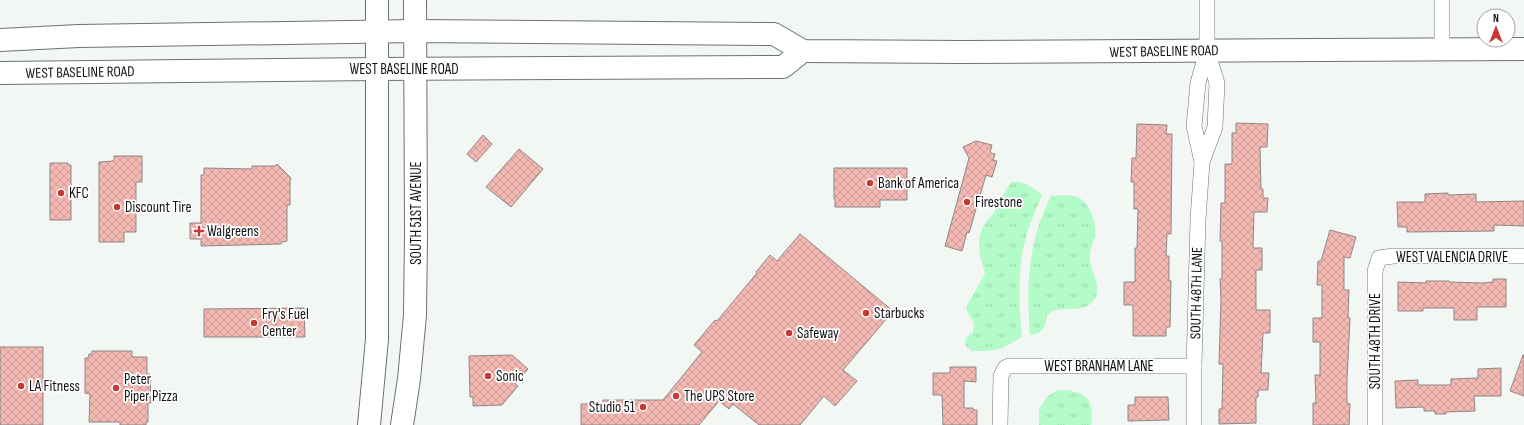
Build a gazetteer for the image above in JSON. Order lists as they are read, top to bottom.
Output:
{
  "streets": {
    "main road": ["WEST BASELINE ROAD", "SOUTH 51ST AVENUE"],
    "street": [
      "WEST VALENCIA DRIVE",
      "SOUTH 48TH LANE",
      "SOUTH 48TH DRIVE",
      "WEST BRANHAM LANE"
    ]
  },
  "crossings": [
    ["WEST BASELINE ROAD", "SOUTH 51ST AVENUE"],
    ["WEST BASELINE ROAD", "SOUTH 48TH LANE"],
    ["WEST VALENCIA DRIVE", "SOUTH 48TH DRIVE"],
    ["SOUTH 48TH LANE", "WEST BRANHAM LANE"]
  ],
  "places": {
    "other": [
      "Bank of America",
      "KFC",
      "Firestone",
      "Discount Tire",
      "Starbucks",
      "Fry's Fuel Center",
      "Safeway",
      "Sonic",
      "LA Fitness",
      "Peter Piper Pizza",
      "The UPS Store",
      "Studio 51"
    ],
    "health": ["Walgreens"]
  },
  "north": "top"
}
